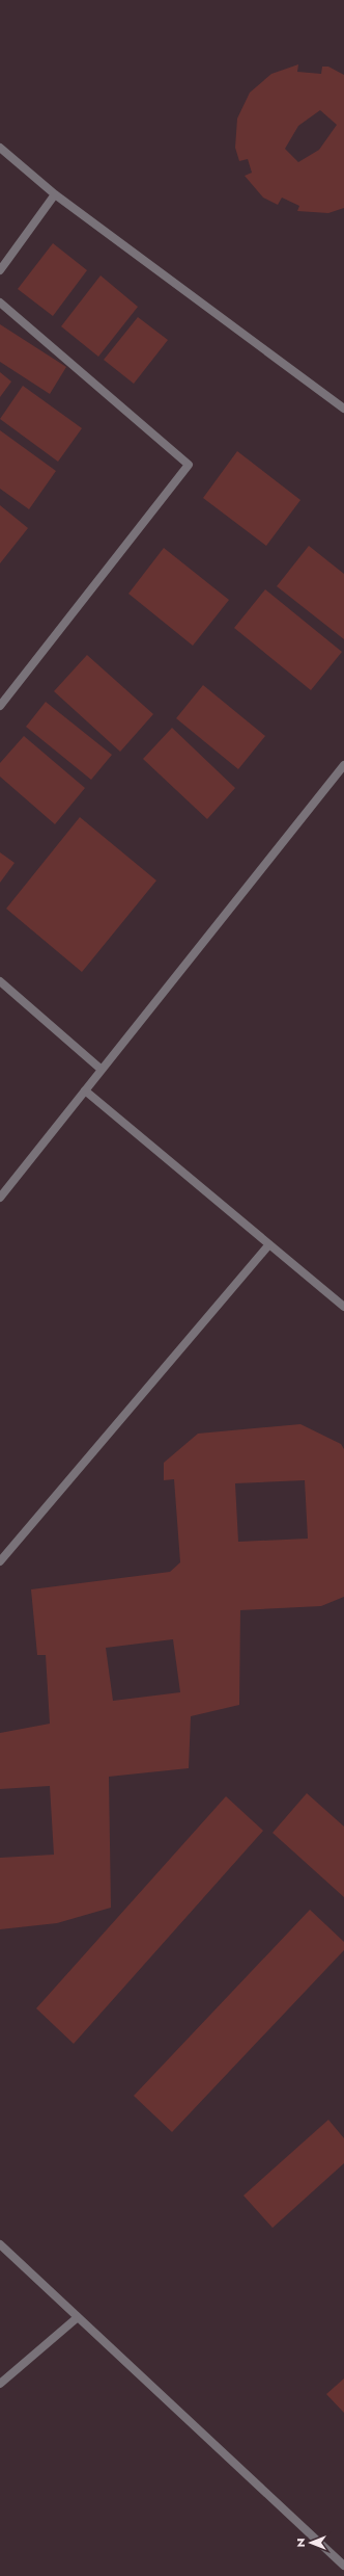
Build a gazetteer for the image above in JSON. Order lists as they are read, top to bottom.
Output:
{
  "north": "left"
}
